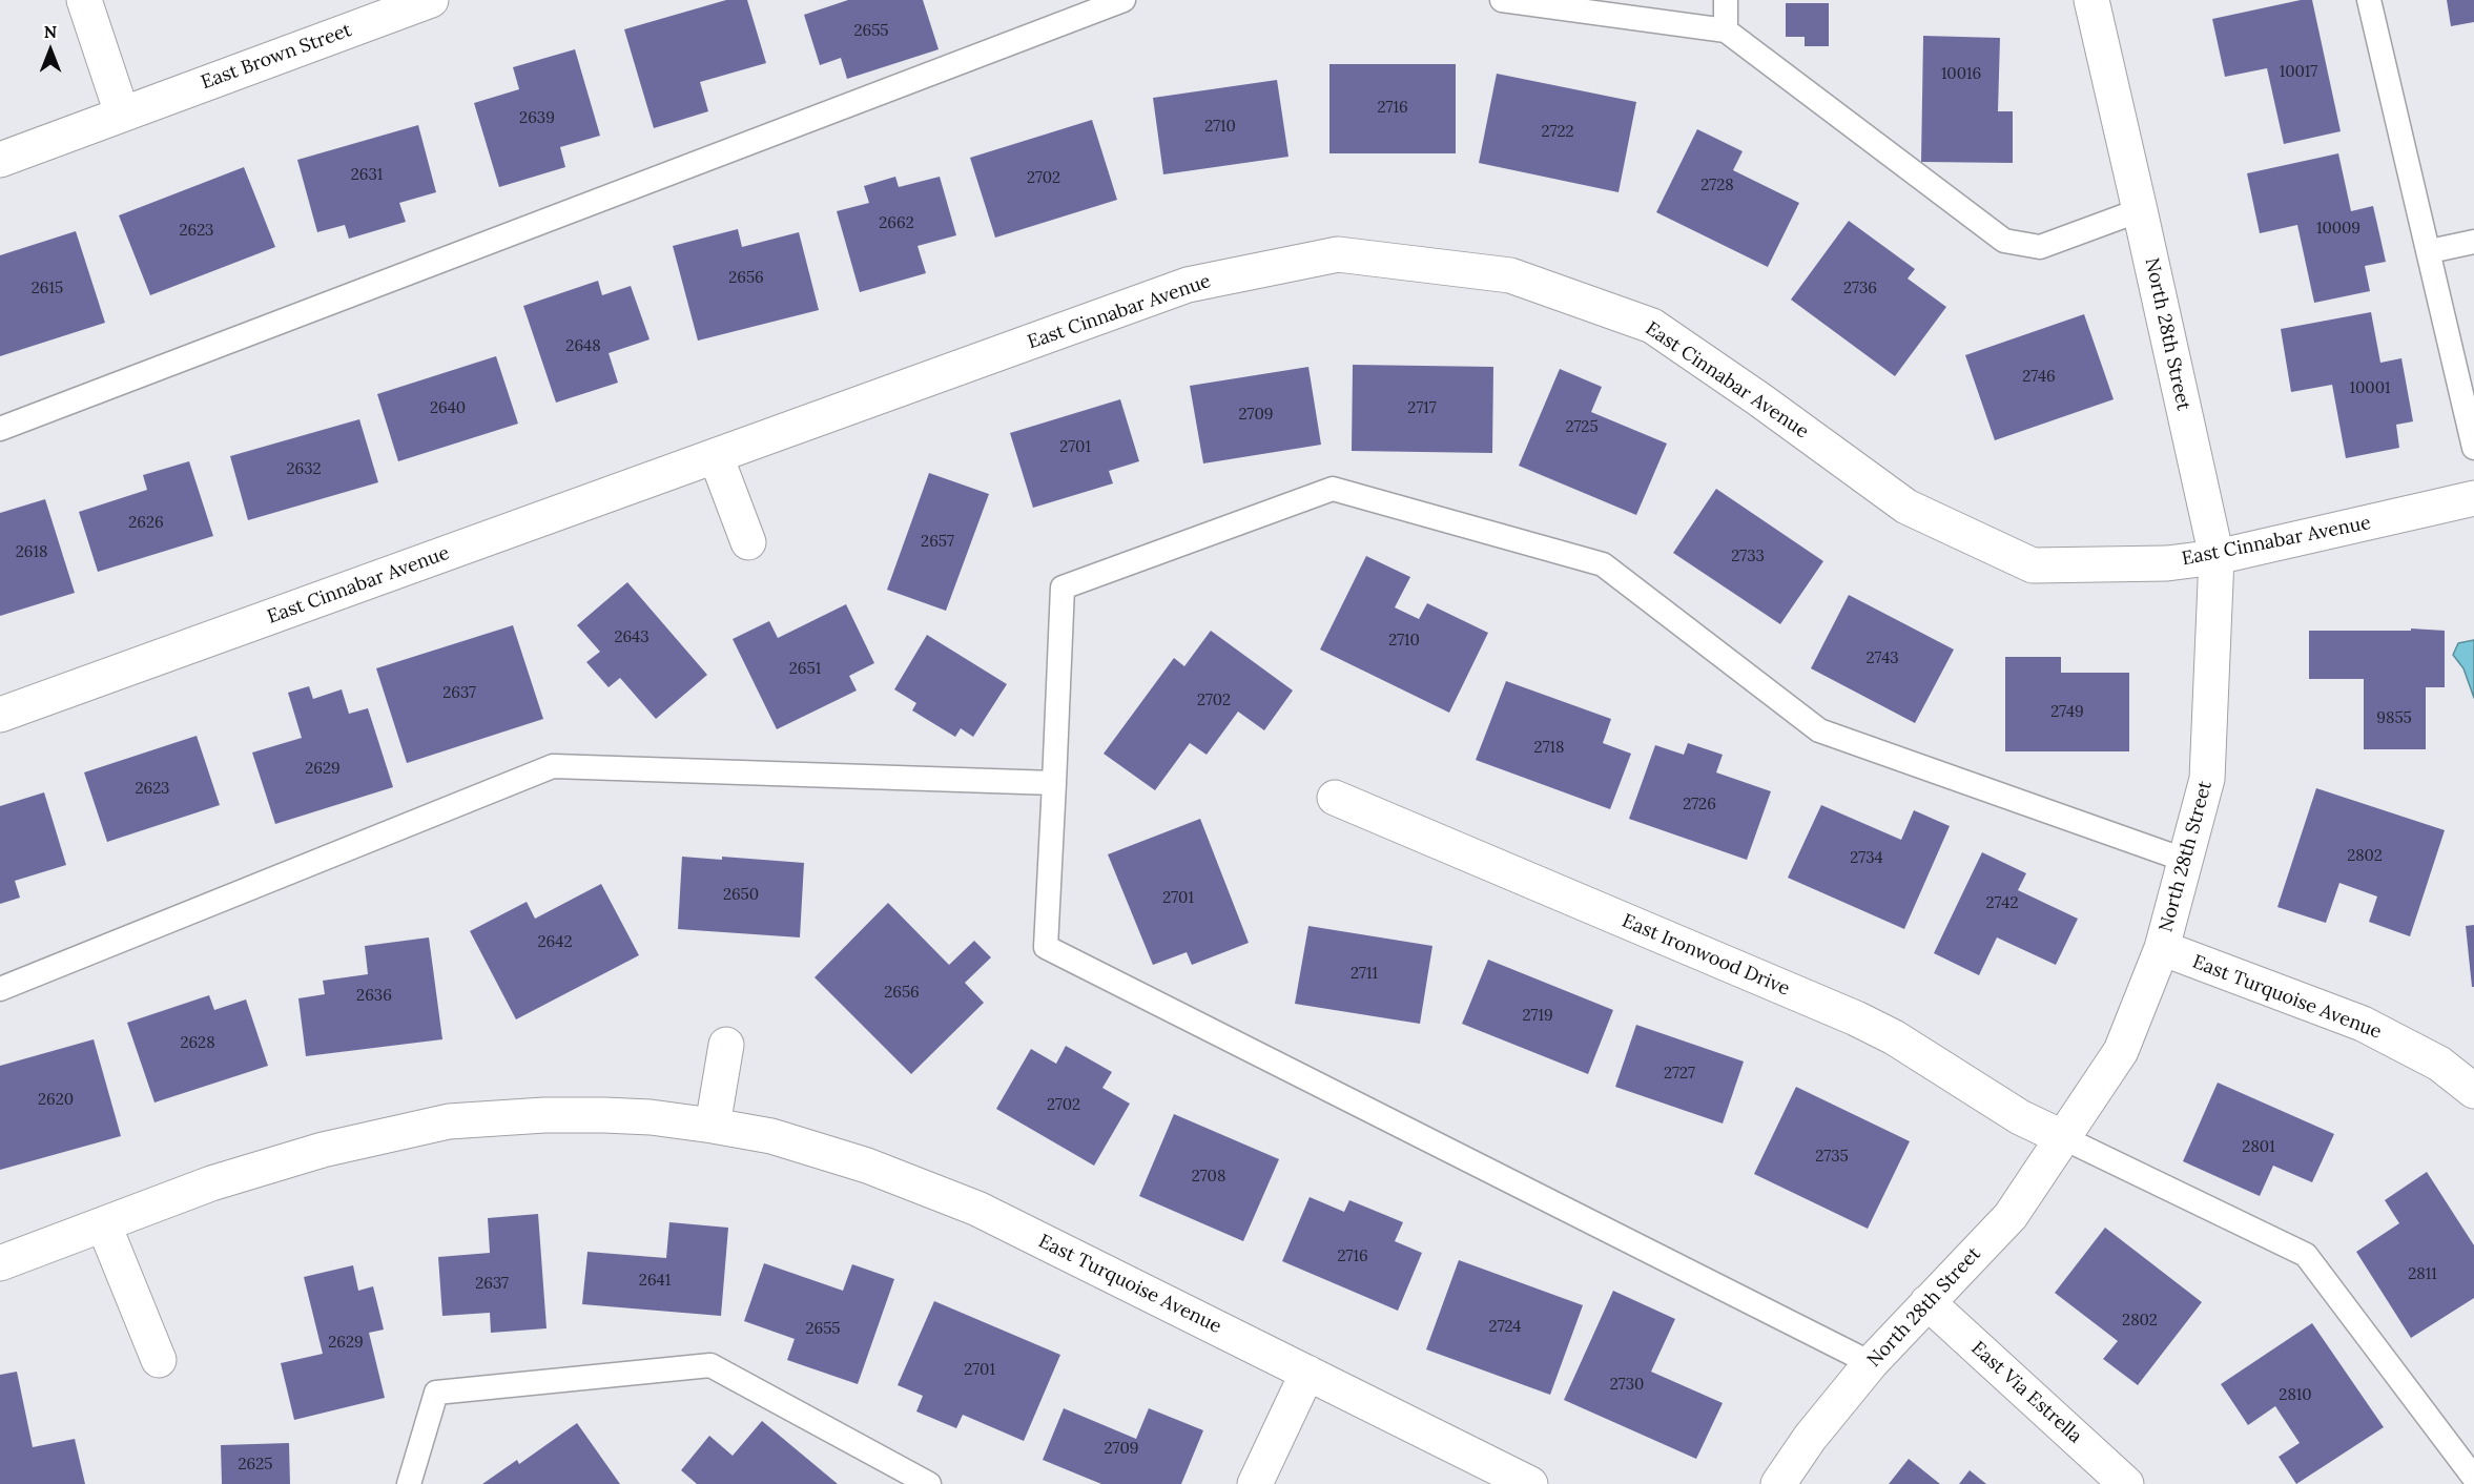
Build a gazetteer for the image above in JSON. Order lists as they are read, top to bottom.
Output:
{
  "streets": {
    "street": [
      "East Brown Street",
      "East Cinnabar Avenue",
      "North 28th Street",
      "East Ironwood Drive",
      "East Turquoise Avenue",
      "East Via Estrella"
    ]
  },
  "crossings": [
    ["East Cinnabar Avenue", "North 28th Street"],
    ["North 28th Street", "East Ironwood Drive"],
    ["North 28th Street", "East Turquoise Avenue"],
    ["North 28th Street", "East Via Estrella"]
  ],
  "house_numbers": [
    "2655",
    "10017",
    "10016",
    "2716",
    "2639",
    "2710",
    "2722",
    "2631",
    "2702",
    "2728",
    "2662",
    "10009",
    "2623",
    "2656",
    "2615",
    "2736",
    "2648",
    "2746",
    "10001",
    "2640",
    "2717",
    "2709",
    "2725",
    "2701",
    "2632",
    "2626",
    "2657",
    "2618",
    "2733",
    "2643",
    "2710",
    "2743",
    "2651",
    "2637",
    "2702",
    "2749",
    "9855",
    "2718",
    "2629",
    "2623",
    "2726",
    "2802",
    "2734",
    "2650",
    "2701",
    "2742",
    "2642",
    "2711",
    "2656",
    "2636",
    "2719",
    "2628",
    "2727",
    "2620",
    "2702",
    "2801",
    "2735",
    "2708",
    "2716",
    "2811",
    "2641",
    "2637",
    "2802",
    "2724",
    "2655",
    "2629",
    "2701",
    "2730",
    "2810",
    "2709",
    "2625"
  ],
  "north": "top"
}
